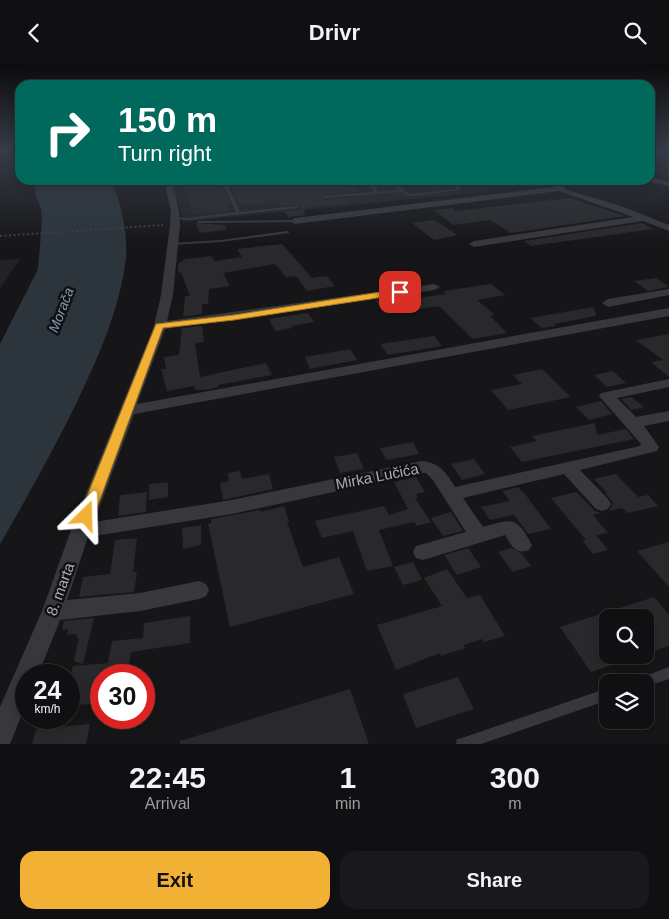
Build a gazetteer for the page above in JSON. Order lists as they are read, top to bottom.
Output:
{
  "streets": {
    "street": ["Mirka Lučića", "8. marta"]
  },
  "crossings": [
    ["Mirka Lučića", "8. marta"]
  ],
  "water": ["Morača"],
  "page": {
    "header": "Drivr",
    "turn": ["150 m", "Turn right"],
    "speed": "24 km/h",
    "limit": "30",
    "eta": [
      "22:45",
      "Arrival",
      "1",
      "min",
      "300",
      "m"
    ],
    "buttons": ["Exit", "Share"]
  }
}
